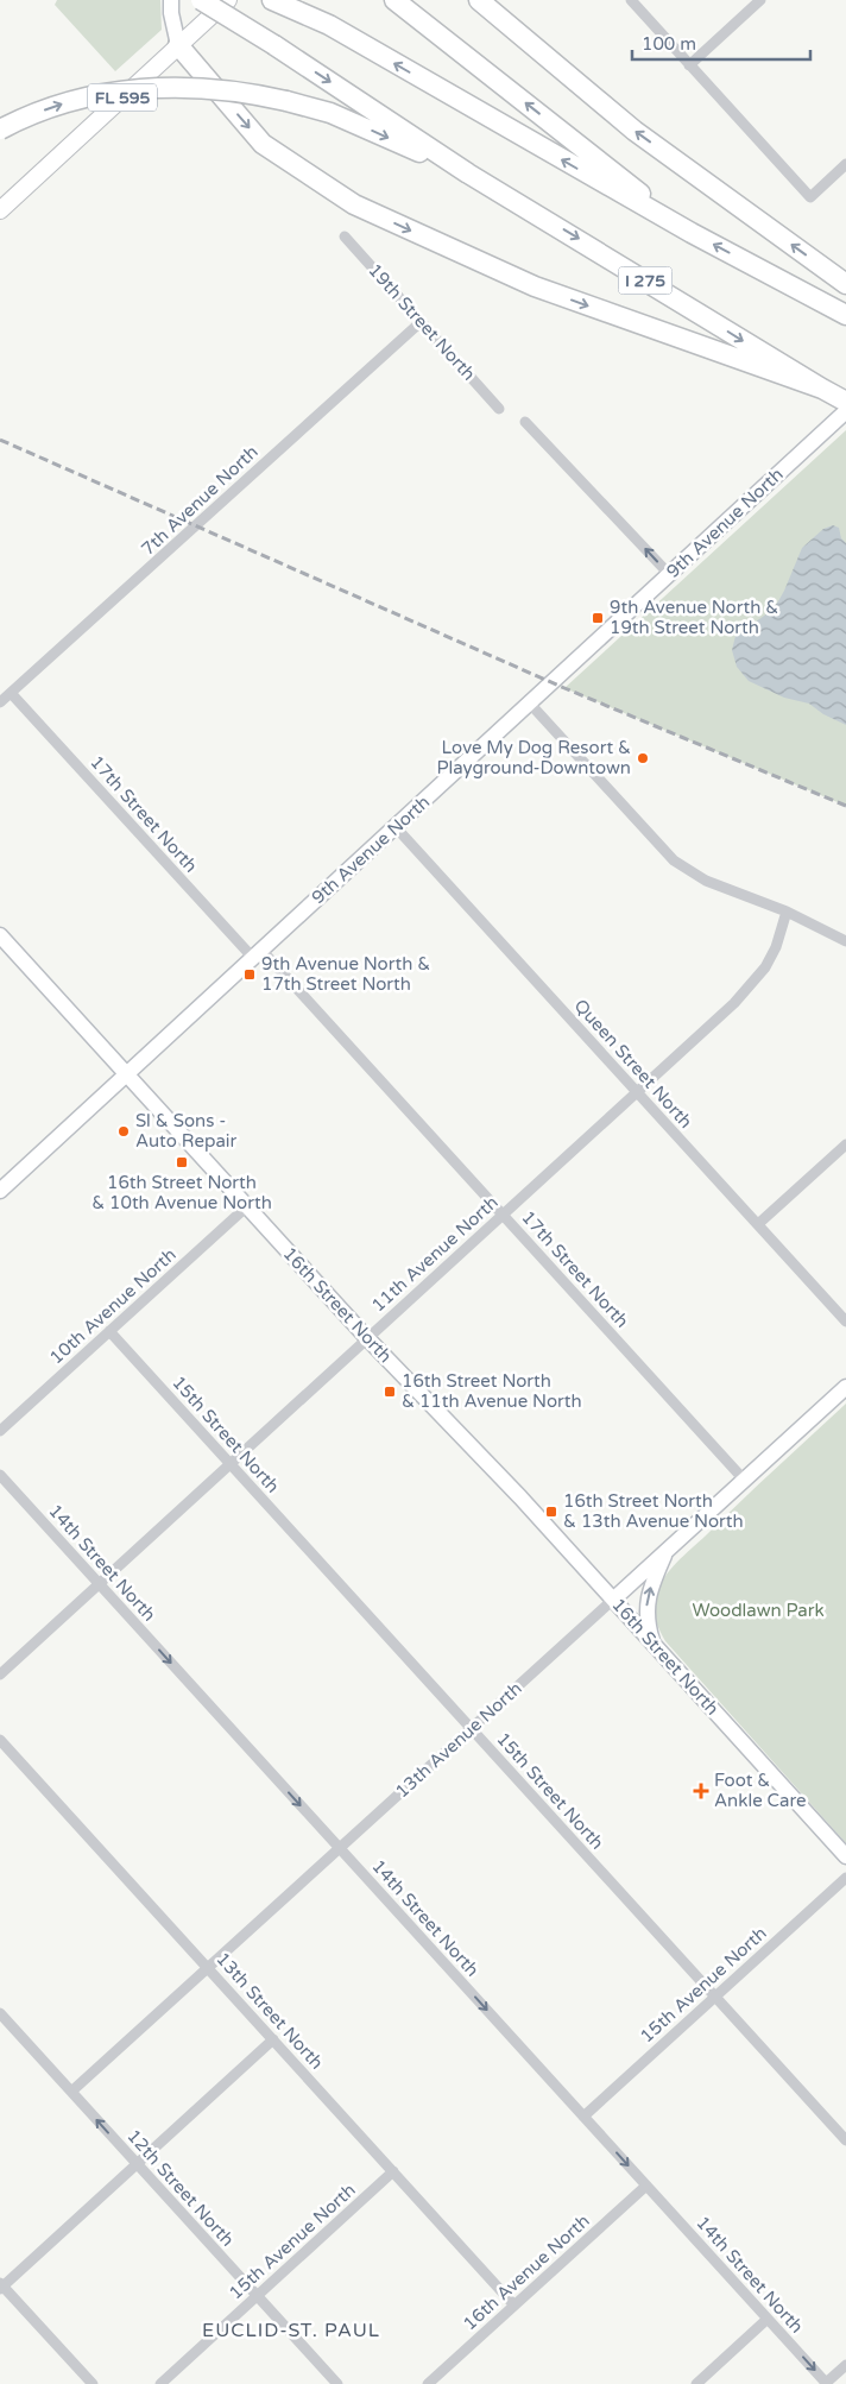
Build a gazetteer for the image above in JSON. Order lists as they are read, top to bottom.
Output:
{
  "streets": {
    "highway": ["I 275"],
    "main road": ["FL 595"],
    "street": [
      "19th Street North",
      "7th Avenue North",
      "9th Avenue North",
      "17th Street North",
      "Queen Street North",
      "11th Avenue North",
      "16th Street North",
      "10th Avenue North",
      "15th Street North",
      "14th Street North",
      "13th Avenue North",
      "15th Avenue North",
      "13th Street North",
      "12th Street North",
      "16th Avenue North"
    ]
  },
  "crossings": [
    ["19th Street North", "7th Avenue North"],
    ["7th Avenue North", "17th Street North"],
    ["9th Avenue North", "17th Street North"],
    ["9th Avenue North", "Queen Street North"],
    ["9th Avenue North", "16th Street North"],
    ["17th Street North", "11th Avenue North"],
    ["17th Street North", "13th Avenue North"],
    ["Queen Street North", "11th Avenue North"],
    ["11th Avenue North", "16th Street North"],
    ["11th Avenue North", "15th Street North"],
    ["11th Avenue North", "14th Street North"],
    ["16th Street North", "10th Avenue North"],
    ["16th Street North", "13th Avenue North"],
    ["10th Avenue North", "15th Street North"],
    ["15th Street North", "13th Avenue North"],
    ["15th Street North", "15th Avenue North"],
    ["14th Street North", "13th Avenue North"],
    ["14th Street North", "15th Avenue North"],
    ["14th Street North", "16th Avenue North"],
    ["13th Avenue North", "13th Street North"],
    ["13th Avenue North", "12th Street North"],
    ["15th Avenue North", "13th Street North"],
    ["15th Avenue North", "12th Street North"],
    ["13th Street North", "16th Avenue North"]
  ],
  "one_way": ["14th Street North"],
  "districts": ["EUCLID-ST. PAUL"],
  "parks": ["Woodlawn Park"],
  "places": {
    "transit": [
      "9th Avenue North & 19th Street North",
      "9th Avenue North & 17th Street North",
      "16th Street North & 10th Avenue North",
      "16th Street North & 11th Avenue North",
      "16th Street North & 13th Avenue North"
    ],
    "other": ["Love My Dog Resort & Playground-Downtown", "Sl & Sons - Auto Repair"],
    "health": ["Foot & Ankle Care"]
  },
  "scale_bar": "100 m"
}
